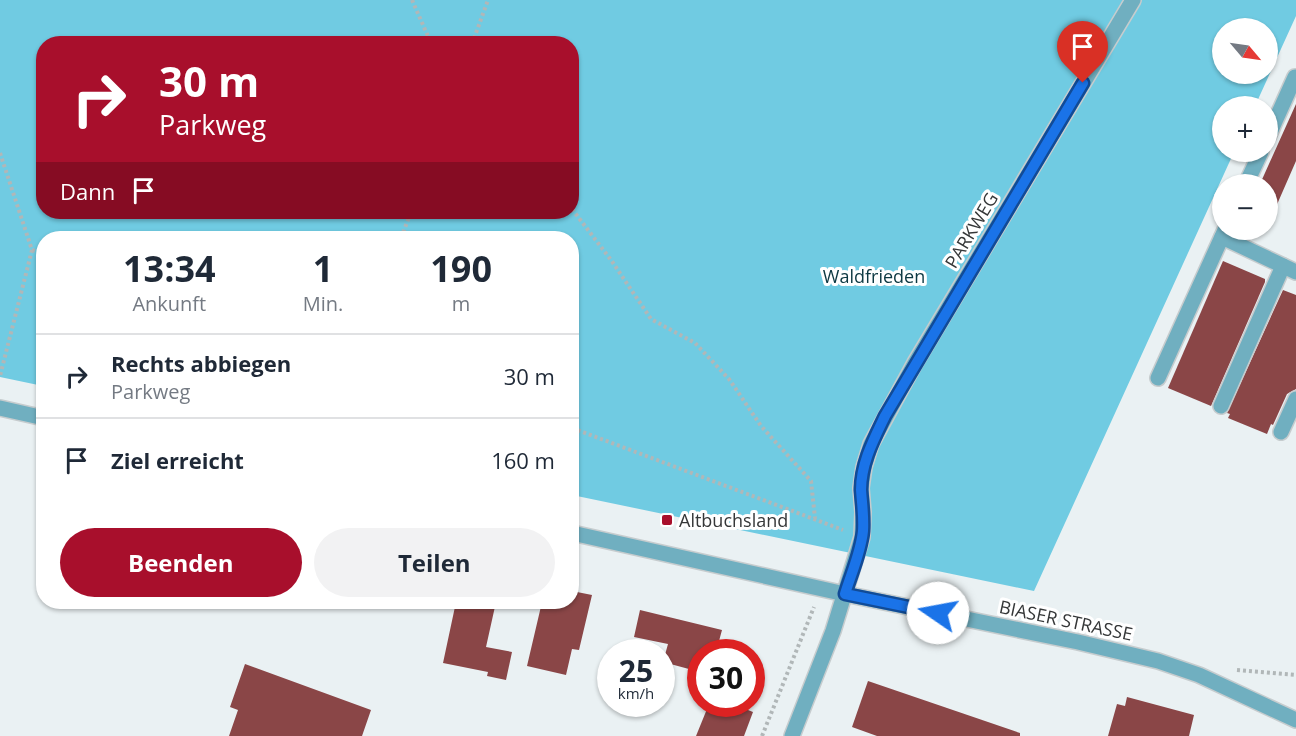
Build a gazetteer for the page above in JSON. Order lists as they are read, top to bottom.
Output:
{
  "streets": {
    "street": ["PARKWEG", "BIASER STRASSE"]
  },
  "crossings": [
    ["PARKWEG", "BIASER STRASSE"]
  ],
  "parks": ["Waldfrieden"],
  "places": {
    "transit": ["Altbuchsland"]
  },
  "north": "bottom right",
  "page": {
    "map_buttons": ["+", "−"],
    "turn": ["30 m", "Parkweg"],
    "then": "Dann",
    "eta": [
      "13:34",
      "Ankunft",
      "1",
      "Min.",
      "190",
      "m"
    ],
    "list": [
      {
        "name": "Rechts abbiegen",
        "note": "Parkweg",
        "value": "30 m"
      },
      {
        "name": "Ziel erreicht",
        "value": "160 m"
      }
    ],
    "buttons": ["Beenden", "Teilen"],
    "speed": "25 km/h",
    "limit": "30"
  }
}
